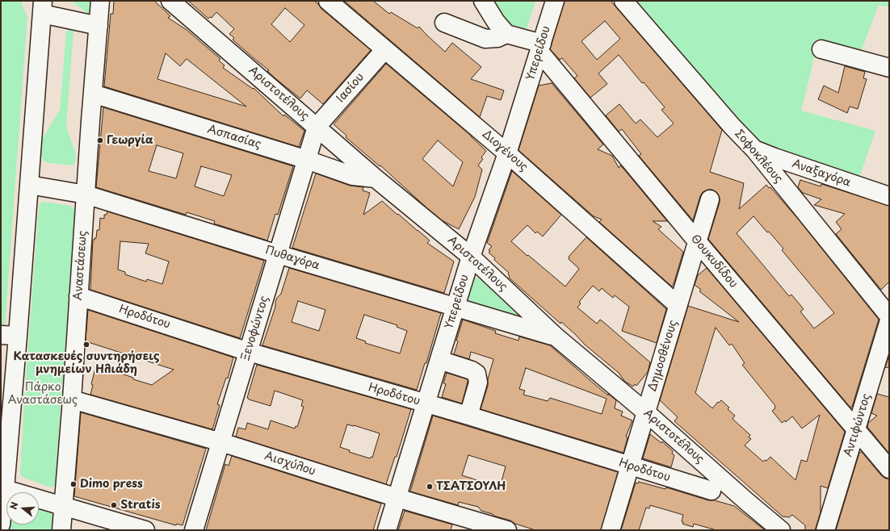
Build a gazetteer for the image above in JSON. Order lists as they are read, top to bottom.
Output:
{
  "streets": {
    "street": [
      "Υπερείδου",
      "Ιασίου",
      "Αριστοτέλους",
      "Ασπασίας",
      "Διογένους",
      "Σοφοκλέους",
      "Αναξαγόρα",
      "Πυθαγόρα",
      "Θουκυδίδου",
      "Αναστάσεως",
      "Ηροδότου",
      "Ξενοφώντος",
      "Δημοσθένους",
      "Αντιφώντος",
      "Αισχύλου"
    ]
  },
  "crossings": [
    ["Υπερείδου", "Αριστοτέλους"],
    ["Υπερείδου", "Διογένους"],
    ["Υπερείδου", "Πυθαγόρα"],
    ["Υπερείδου", "Θουκυδίδου"],
    ["Υπερείδου", "Ηροδότου"],
    ["Υπερείδου", "Αισχύλου"],
    ["Ιασίου", "Αριστοτέλους"],
    ["Ιασίου", "Διογένους"],
    ["Ιασίου", "Ξενοφώντος"],
    ["Αριστοτέλους", "Ασπασίας"],
    ["Αριστοτέλους", "Πυθαγόρα"],
    ["Αριστοτέλους", "Ξενοφώντος"],
    ["Αριστοτέλους", "Δημοσθένους"],
    ["Ασπασίας", "Αναστάσεως"],
    ["Ασπασίας", "Ξενοφώντος"],
    ["Διογένους", "Δημοσθένους"],
    ["Σοφοκλέους", "Αναξαγόρα"],
    ["Πυθαγόρα", "Αναστάσεως"],
    ["Πυθαγόρα", "Ξενοφώντος"],
    ["Θουκυδίδου", "Δημοσθένους"],
    ["Θουκυδίδου", "Αντιφώντος"],
    ["Αναστάσεως", "Ηροδότου"],
    ["Αναστάσεως", "Αισχύλου"],
    ["Ηροδότου", "Ξενοφώντος"],
    ["Ηροδότου", "Δημοσθένους"],
    ["Ξενοφώντος", "Αισχύλου"]
  ],
  "parks": ["Πάρκο Αναστάσεως"],
  "places": [
    "Γεωργία",
    "Κατασκευές συντηρήσεις μνημείων Ηλιάδη",
    "Dimo press",
    "ΤΣΑΤΣΟΥΛΗ",
    "Stratis"
  ],
  "north": "left"
}
